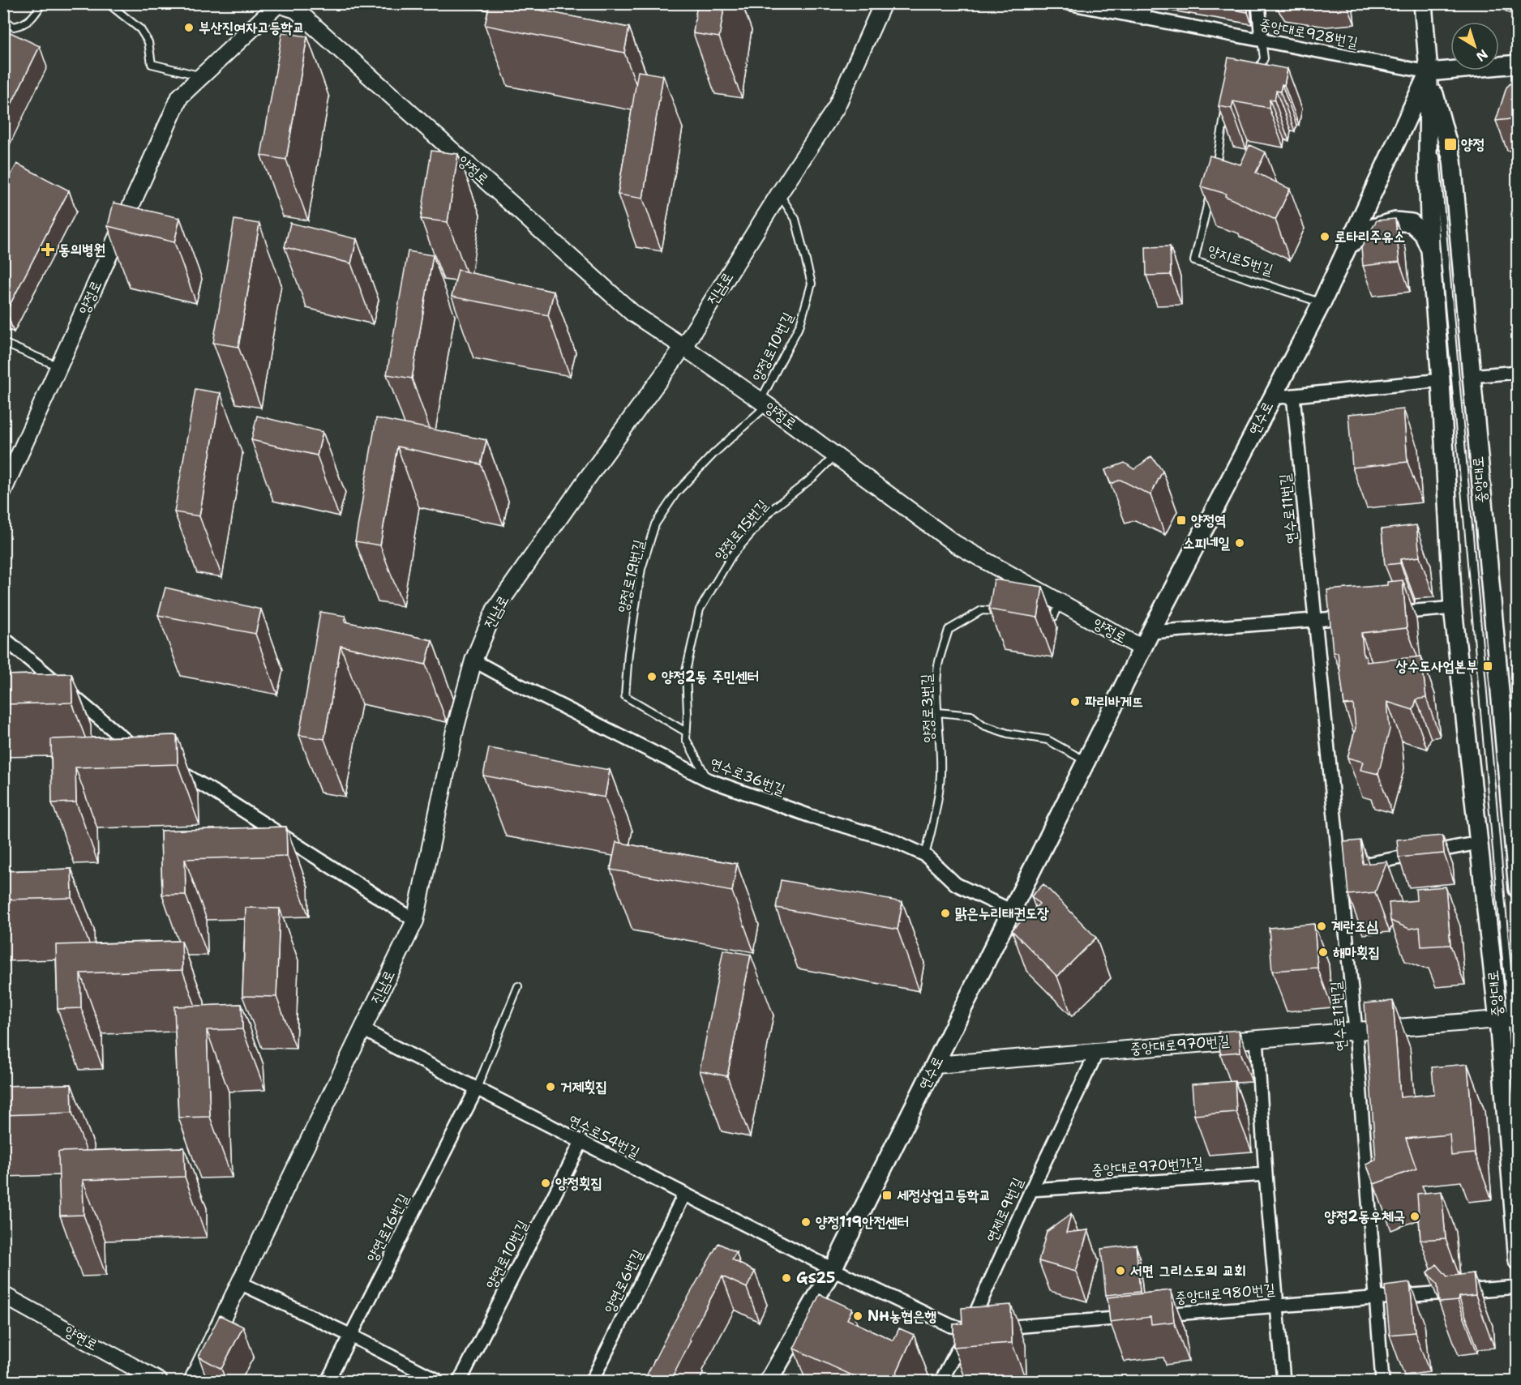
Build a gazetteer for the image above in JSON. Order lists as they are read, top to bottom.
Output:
{
  "streets": {
    "main road": ["연수로", "중앙대로"],
    "street": [
      "중앙대로928번길",
      "양정로",
      "진남로",
      "연수로11번길",
      "연수로36번길",
      "중앙대로970번길",
      "연수로54번길",
      "중앙대로970번가길",
      "연제로9번길",
      "양연로16번길",
      "양연로10번길",
      "양연로6번길",
      "중앙대로980번길",
      "양연로"
    ],
    "lane": [
      "양지로5번길",
      "양정로10번길",
      "양정로15번길",
      "양정로19번길",
      "양정로3번길"
    ]
  },
  "crossings": [
    ["중앙대로928번길", "연수로"],
    ["중앙대로928번길", "중앙대로"],
    ["양정로", "진남로"],
    ["양정로", "양정로10번길"],
    ["양정로", "연수로"],
    ["양정로", "양정로15번길"],
    ["양정로", "양정로19번길"],
    ["양지로5번길", "연수로"],
    ["진남로", "양정로10번길"],
    ["진남로", "연수로36번길"],
    ["진남로", "연수로54번길"],
    ["양정로10번길", "양정로19번길"],
    ["연수로", "중앙대로"],
    ["연수로", "연수로36번길"],
    ["연수로", "중앙대로970번길"],
    ["연수로", "연수로54번길"],
    ["중앙대로", "중앙대로970번길"],
    ["연수로11번길", "중앙대로970번길"],
    ["연수로11번길", "중앙대로980번길"],
    ["양정로15번길", "양정로19번길"],
    ["양정로15번길", "연수로36번길"],
    ["양정로3번길", "연수로36번길"],
    ["중앙대로970번길", "연제로9번길"],
    ["연수로54번길", "양연로16번길"],
    ["연수로54번길", "양연로10번길"],
    ["연수로54번길", "양연로6번길"],
    ["중앙대로970번가길", "연제로9번길"]
  ],
  "places": {
    "other": [
      "부산진여자고등학교",
      "로타리주유소",
      "소피네일",
      "양정2동 주민센터",
      "파리바게뜨",
      "맑은누리태권도장",
      "계란조심",
      "해마횟집",
      "거제횟집",
      "양정횟집",
      "양정2동우체국",
      "양정119안전센터",
      "서면 그리스도의 교회",
      "GS25",
      "NH농협은행"
    ],
    "transit": [
      "양정",
      "양정역",
      "상수도사업본부",
      "세정상업고등학교"
    ],
    "health": ["동의병원"]
  },
  "north": "bottom right"
}
